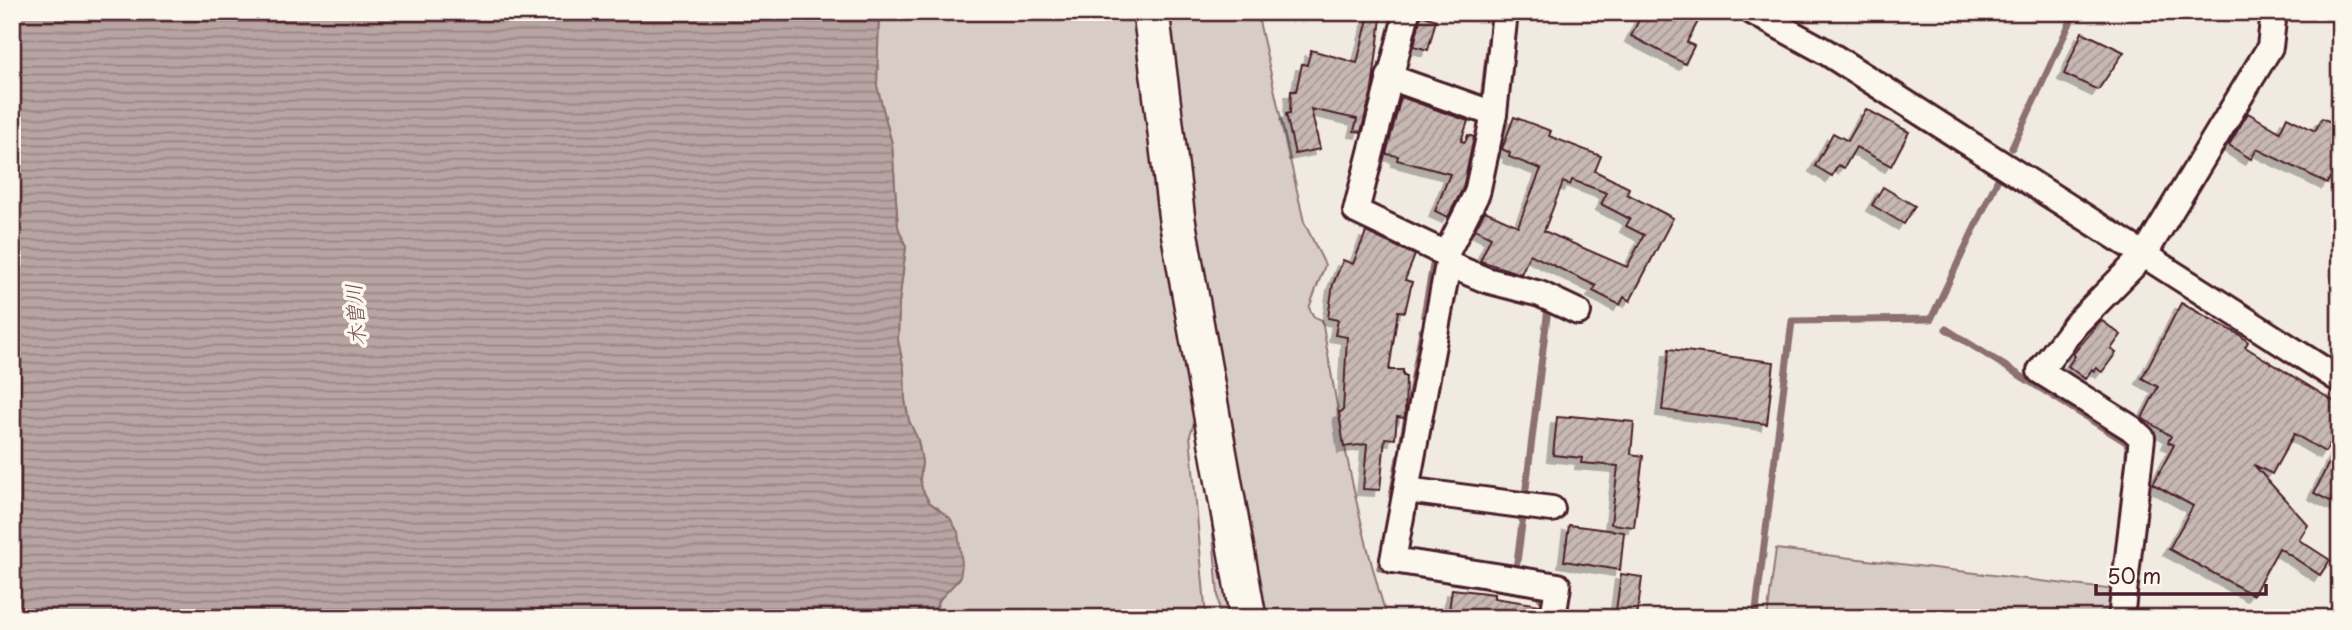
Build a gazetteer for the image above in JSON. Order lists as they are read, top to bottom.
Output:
{
  "water": ["木曽川"],
  "scale_bar": "50 m"
}
